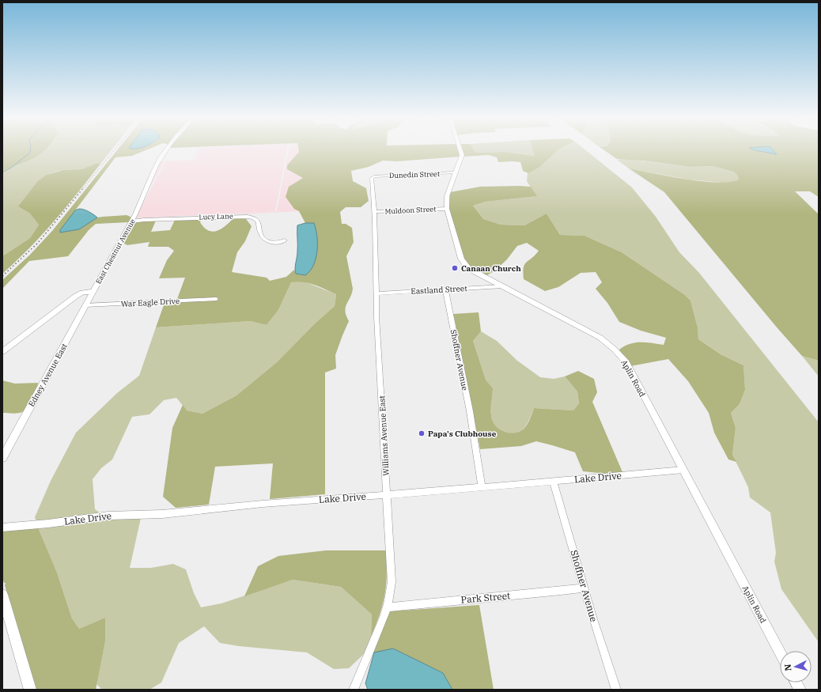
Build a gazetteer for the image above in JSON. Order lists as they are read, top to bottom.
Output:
{
  "streets": {
    "street": [
      "Dunedin Street",
      "Muldoon Street",
      "Lucy Lane",
      "East Chestnut Avenue",
      "Eastland Street",
      "War Eagle Drive",
      "Shoffner Avenue",
      "Edney Avenue East",
      "Aplin Road",
      "Williams Avenue East",
      "Lake Drive",
      "Park Street"
    ]
  },
  "crossings": [
    ["Dunedin Street", "Aplin Road"],
    ["Dunedin Street", "Williams Avenue East"],
    ["Muldoon Street", "Aplin Road"],
    ["Muldoon Street", "Williams Avenue East"],
    ["Lucy Lane", "East Chestnut Avenue"],
    ["East Chestnut Avenue", "Edney Avenue East"],
    ["Eastland Street", "Shoffner Avenue"],
    ["Eastland Street", "Aplin Road"],
    ["Eastland Street", "Williams Avenue East"],
    ["War Eagle Drive", "Edney Avenue East"],
    ["Shoffner Avenue", "Lake Drive"],
    ["Shoffner Avenue", "Park Street"],
    ["Aplin Road", "Lake Drive"],
    ["Williams Avenue East", "Lake Drive"],
    ["Williams Avenue East", "Park Street"]
  ],
  "places": ["Canaan Church", "Papa's Clubhouse"],
  "north": "left"
}
